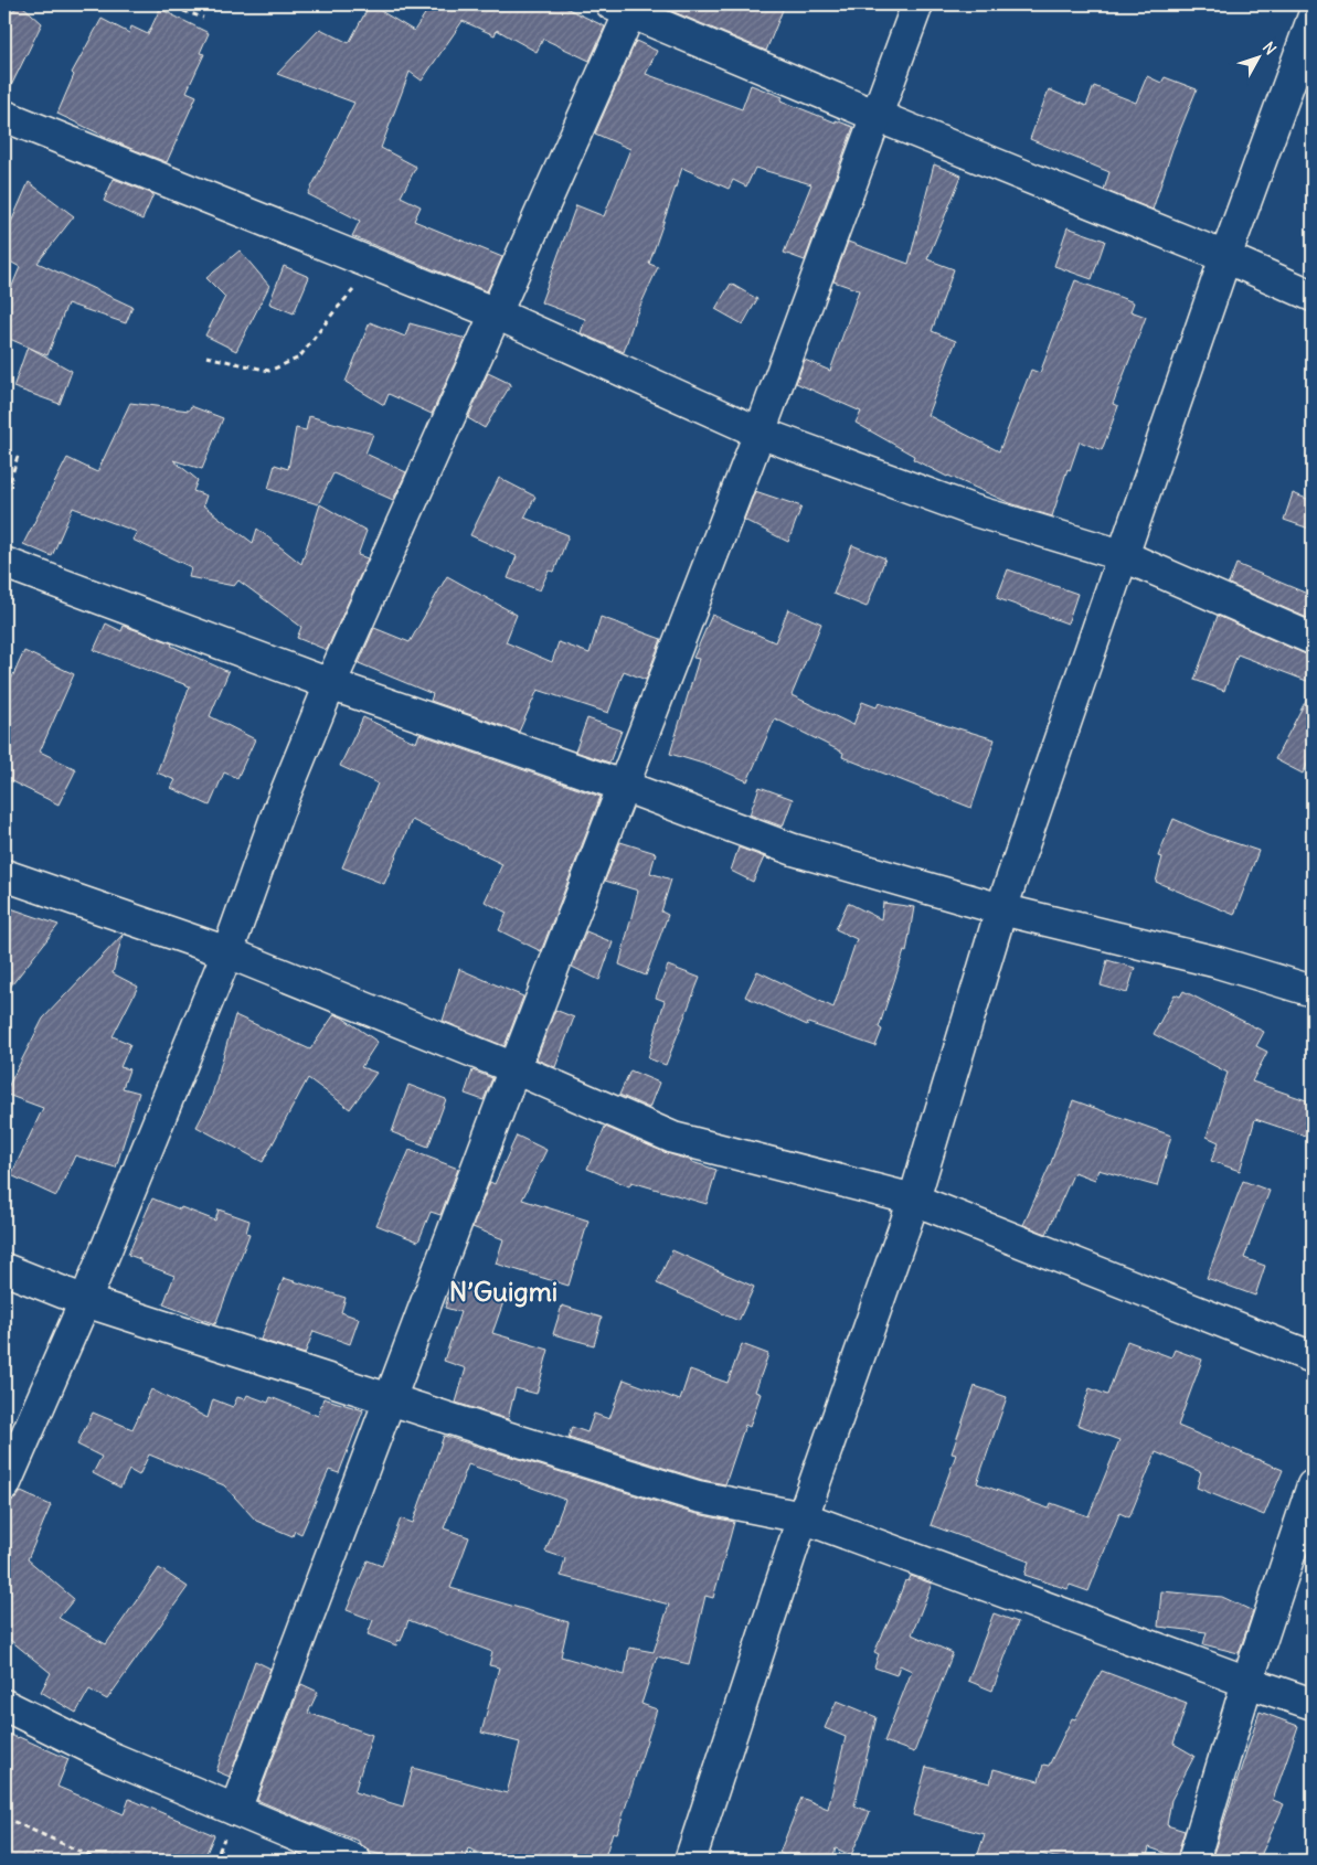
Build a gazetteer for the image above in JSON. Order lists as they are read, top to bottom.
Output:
{
  "districts": ["N’Guigmi"],
  "north": "top right"
}
